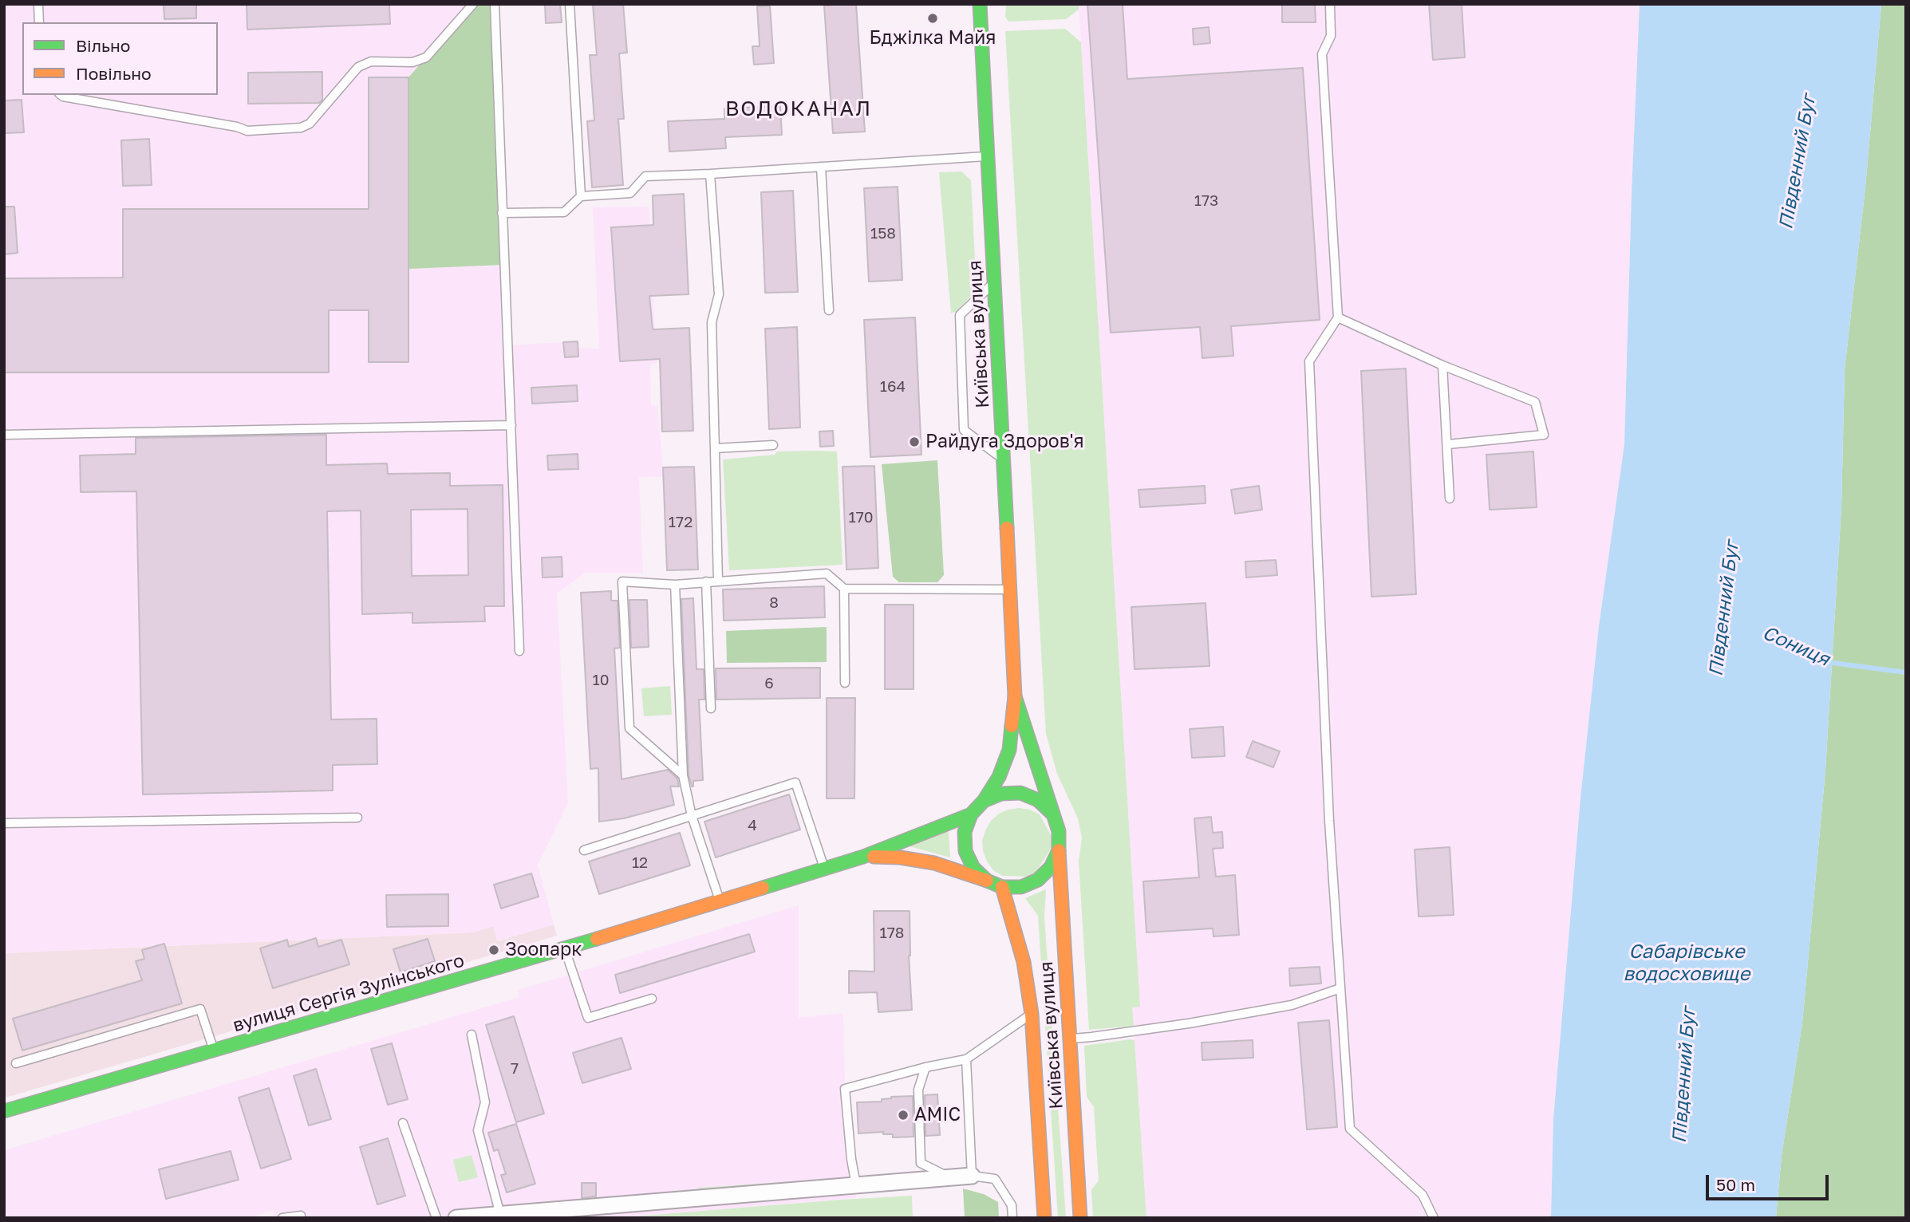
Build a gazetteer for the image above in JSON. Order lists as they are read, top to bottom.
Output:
{
  "streets": {
    "main road": ["Київська вулиця", "вулиця Сергія Зулінського"]
  },
  "districts": ["ВОДОКАНАЛ"],
  "water": ["Південний Буг", "Сониця", "Сабарівське водосховище"],
  "places": [
    "Бджілка Майя",
    "Райдуга Здоров'я",
    "Зоопарк",
    "АМІС"
  ],
  "house_numbers": [
    "173",
    "158",
    "164",
    "170",
    "172",
    "8",
    "10",
    "6",
    "4",
    "12",
    "178",
    "7"
  ],
  "legend": ["Вільно", "Повільно"],
  "scale_bar": "50 m"
}
